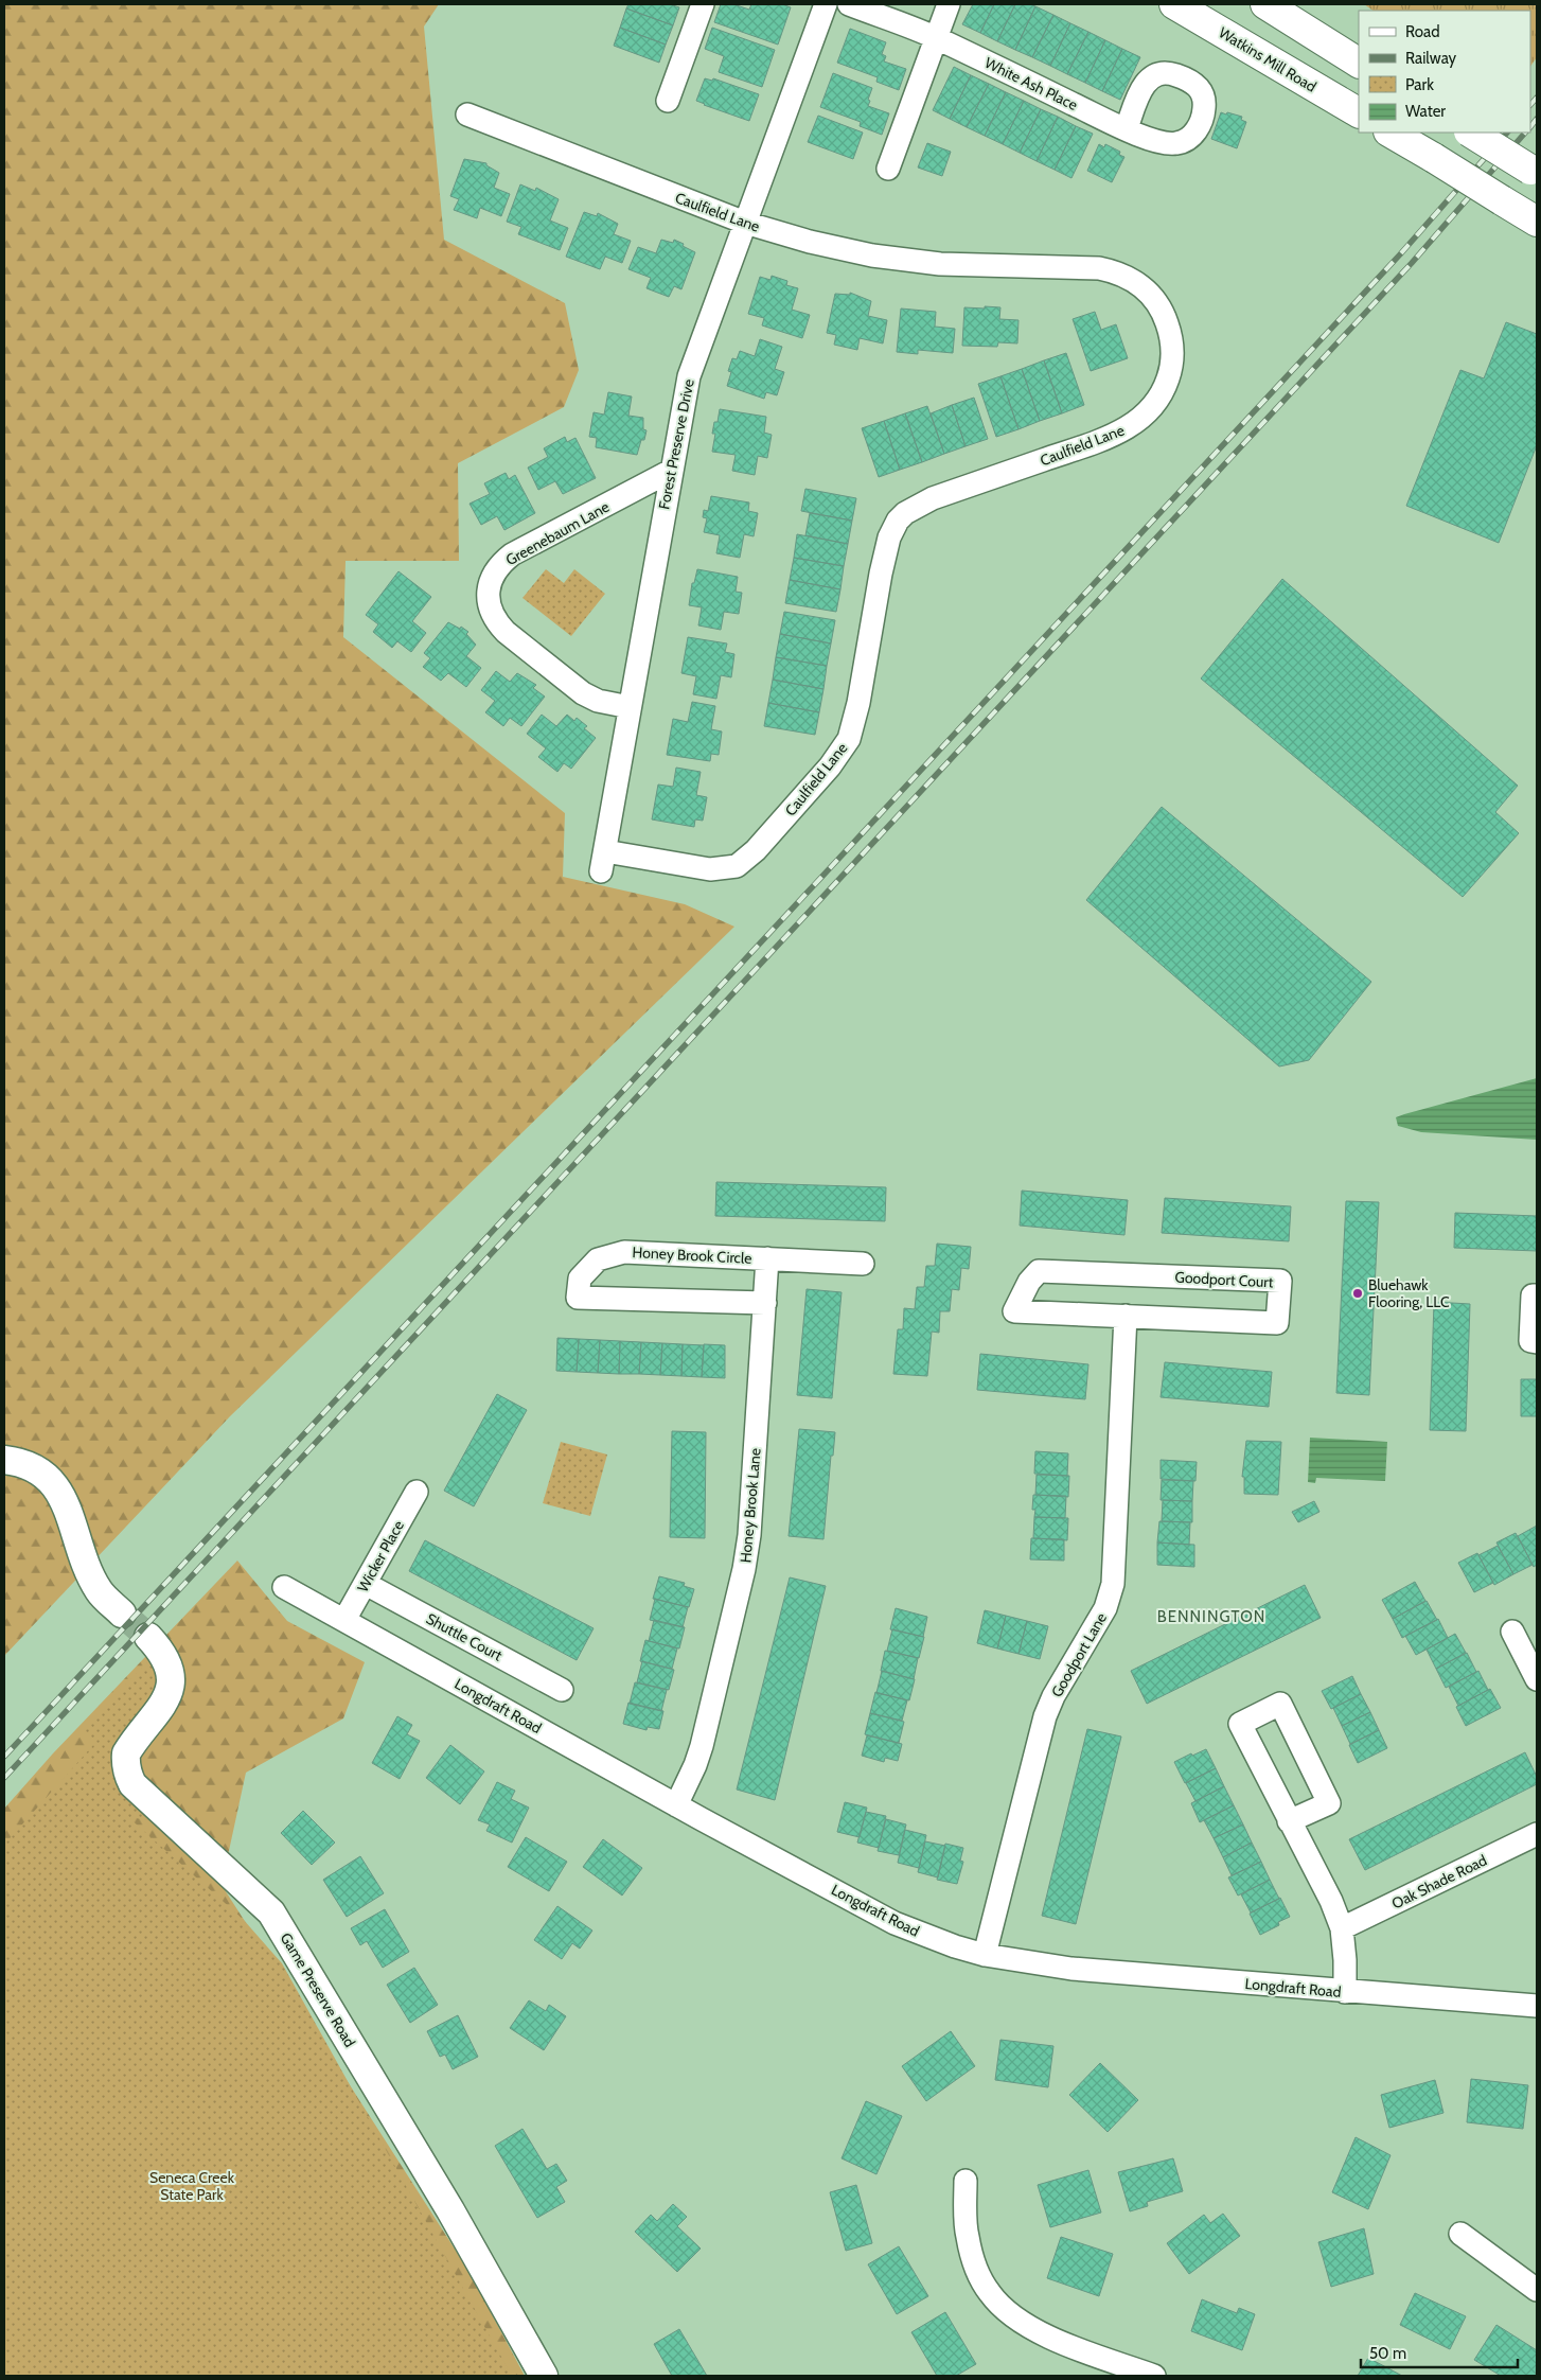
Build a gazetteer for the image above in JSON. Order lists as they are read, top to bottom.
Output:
{
  "streets": {
    "main road": ["Watkins Mill Road"],
    "street": [
      "White Ash Place",
      "Caulfield Lane",
      "Forest Preserve Drive",
      "Greenebaum Lane",
      "Honey Brook Circle",
      "Goodport Court",
      "Honey Brook Lane",
      "Wicker Place",
      "Shuttle Court",
      "Goodport Lane",
      "Longdraft Road",
      "Oak Shade Road",
      "Game Preserve Road"
    ]
  },
  "crossings": [
    ["Caulfield Lane", "Forest Preserve Drive"],
    ["Forest Preserve Drive", "Greenebaum Lane"],
    ["Honey Brook Circle", "Honey Brook Lane"],
    ["Goodport Court", "Goodport Lane"],
    ["Honey Brook Lane", "Longdraft Road"],
    ["Wicker Place", "Shuttle Court"],
    ["Wicker Place", "Longdraft Road"],
    ["Goodport Lane", "Longdraft Road"]
  ],
  "districts": ["BENNINGTON"],
  "parks": ["Seneca Creek State Park"],
  "places": ["Bluehawk Flooring, LLC"],
  "legend": [
    "Road",
    "Railway",
    "Park",
    "Water"
  ],
  "scale_bar": "50 m"
}
